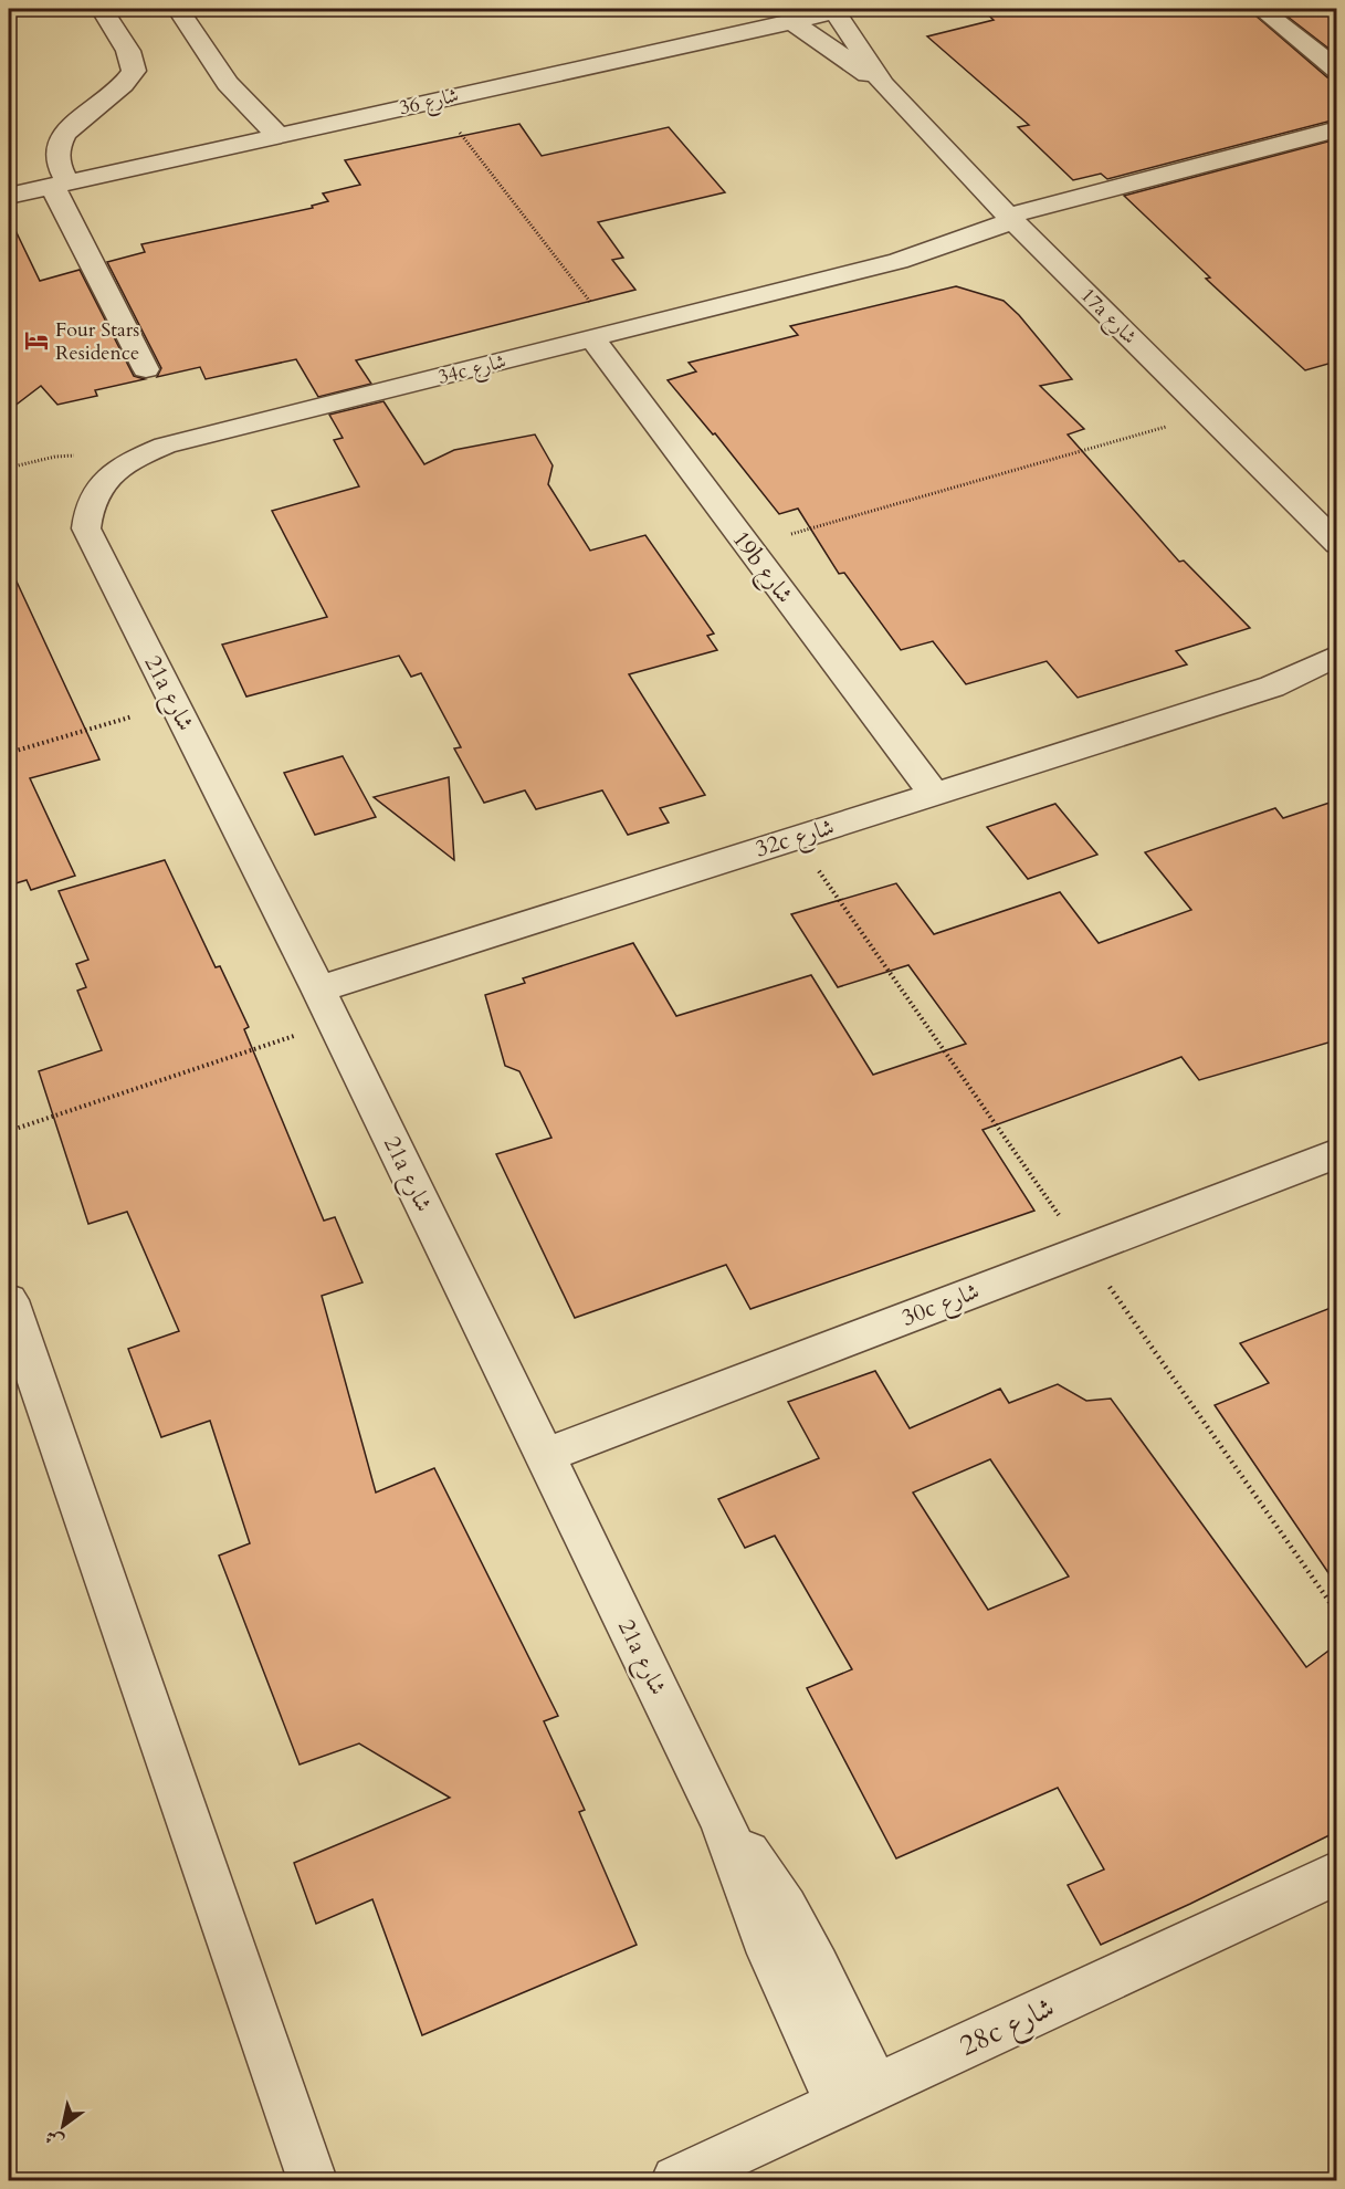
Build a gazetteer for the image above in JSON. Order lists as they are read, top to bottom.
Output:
{
  "streets": {
    "street": [
      "شارع 36",
      "17a شارع",
      "34c شارع",
      "19b شارع",
      "21a شارع",
      "32c شارع",
      "30c شارع",
      "28c شارع"
    ]
  },
  "crossings": [
    ["شارع 36", "17a شارع"],
    ["17a شارع", "34c شارع"],
    ["34c شارع", "19b شارع"],
    ["34c شارع", "21a شارع"],
    ["19b شارع", "32c شارع"],
    ["21a شارع", "32c شارع"],
    ["21a شارع", "30c شارع"],
    ["21a شارع", "28c شارع"]
  ],
  "places": {
    "hotel": ["Four Stars Residence"]
  },
  "north": "bottom left"
}
